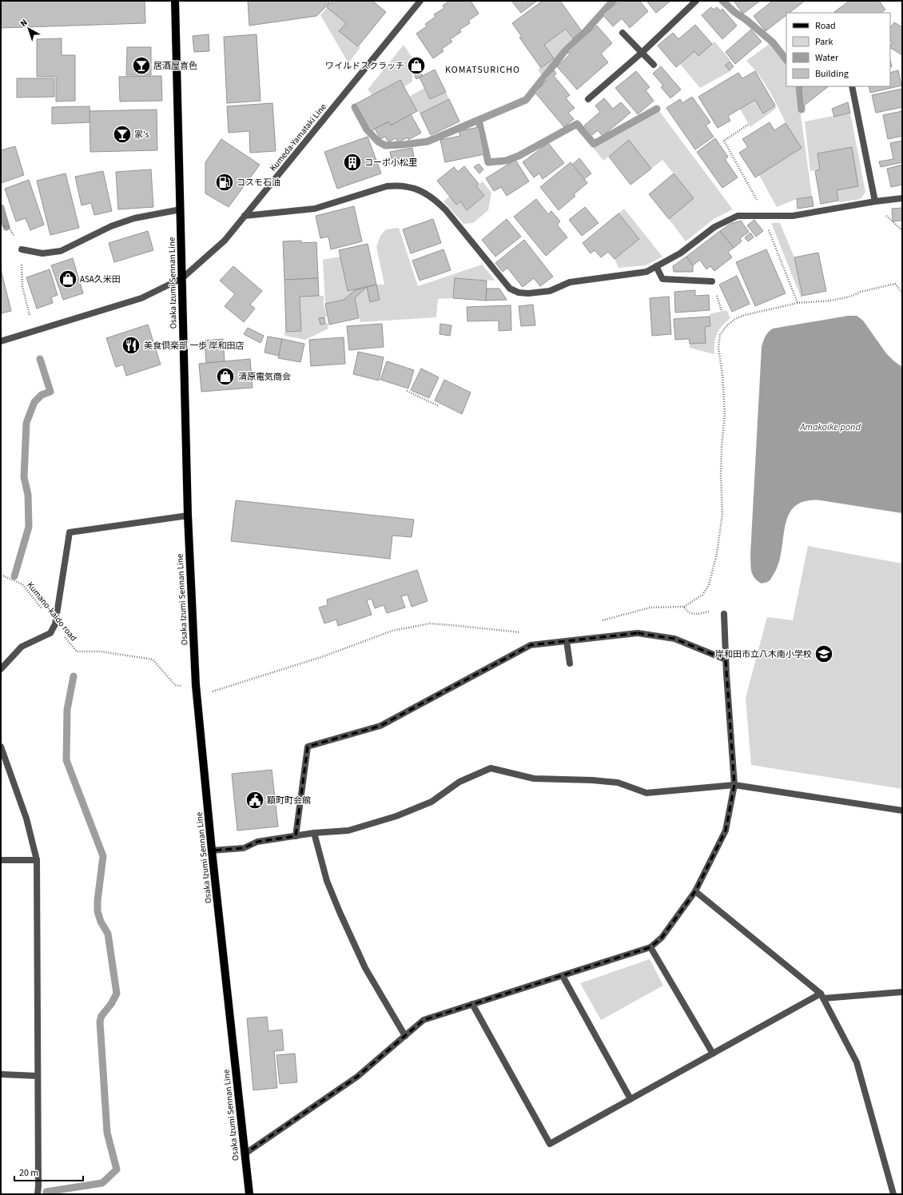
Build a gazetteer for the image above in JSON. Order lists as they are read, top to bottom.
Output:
{
  "streets": {
    "main road": ["Osaka Izumi Sennan Line"],
    "street": ["Kumeda-Yamataki Line"],
    "path": ["Kumano-kaido road"]
  },
  "crossings": [
    ["Kumeda-Yamataki Line", "Osaka Izumi Sennan Line"],
    ["Osaka Izumi Sennan Line", "Kumano-kaido road"]
  ],
  "districts": ["KOMATSURICHO"],
  "water": ["Amakoike pond"],
  "places": {
    "bar": ["居酒屋喜色", "家's"],
    "shop": ["ワイルドスクラッチ", "ASA久米田", "清原電気商会"],
    "building": ["コーポ小松里"],
    "fuel station": ["コスモ石油"],
    "restaurant": ["美食倶楽部 一歩 岸和田店"],
    "school or university": ["岸和田市立八木南小学校"],
    "public building": ["額町町会館"]
  },
  "legend": [
    "Road",
    "Park",
    "Water",
    "Building"
  ],
  "scale_bar": "20 m",
  "north": "top left"
}
